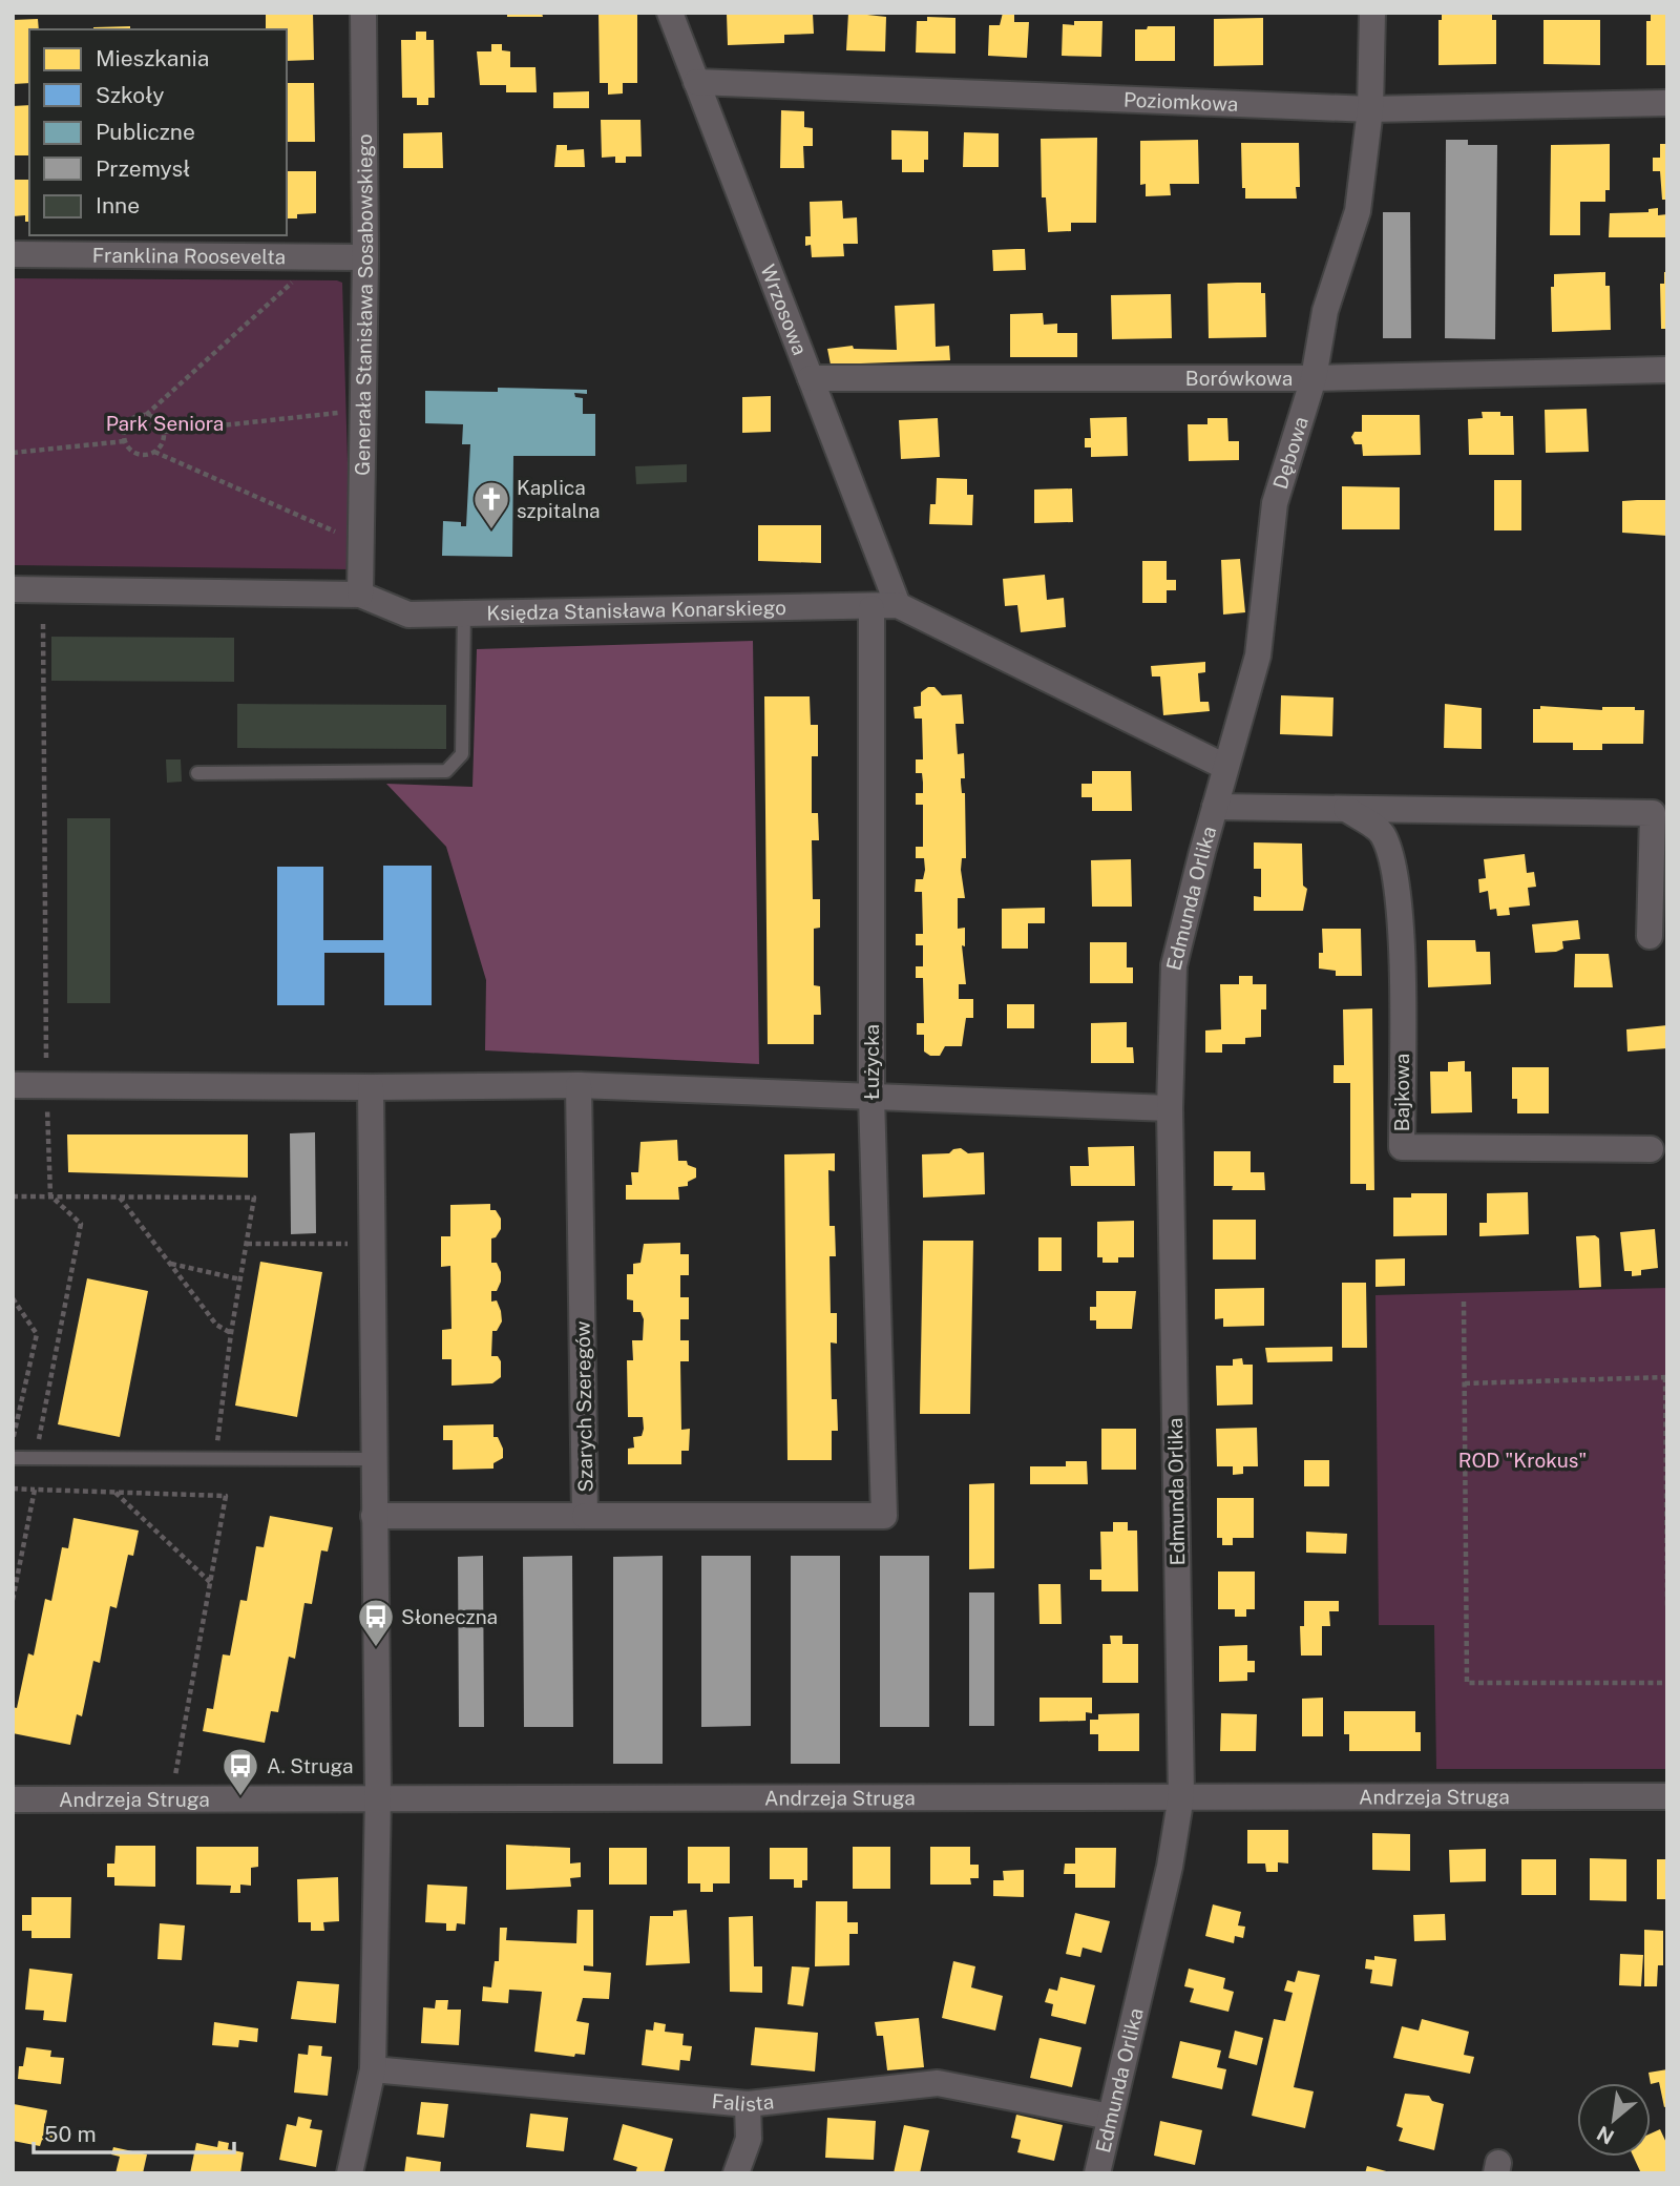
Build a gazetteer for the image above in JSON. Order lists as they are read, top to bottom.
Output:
{
  "streets": {
    "street": [
      "Poziomkowa",
      "Franklina Roosevelta",
      "Generała Stanisława Sosabowskiego",
      "Wrzosowa",
      "Borówkowa",
      "Dębowa",
      "Księdza Stanisława Konarskiego",
      "Edmunda Orlika",
      "Łużycka",
      "Bajkowa",
      "Szarych Szeregów",
      "Andrzeja Struga",
      "Falista"
    ]
  },
  "crossings": [
    ["Poziomkowa", "Wrzosowa"],
    ["Poziomkowa", "Dębowa"],
    ["Franklina Roosevelta", "Generała Stanisława Sosabowskiego"],
    ["Generała Stanisława Sosabowskiego", "Księdza Stanisława Konarskiego"],
    ["Wrzosowa", "Borówkowa"],
    ["Wrzosowa", "Księdza Stanisława Konarskiego"],
    ["Borówkowa", "Dębowa"],
    ["Dębowa", "Edmunda Orlika"],
    ["Księdza Stanisława Konarskiego", "Łużycka"],
    ["Edmunda Orlika", "Andrzeja Struga"],
    ["Edmunda Orlika", "Falista"],
    ["Łużycka", "Szarych Szeregów"]
  ],
  "parks": ["Park Seniora", "ROD \"Krokus\""],
  "places": {
    "church": ["Kaplica szpitalna"],
    "bus stop": ["Słoneczna", "A. Struga"]
  },
  "legend": [
    "Mieszkania",
    "Szkoły",
    "Publiczne",
    "Przemysł",
    "Inne"
  ],
  "scale_bar": "50 m",
  "north": "bottom left"
}
